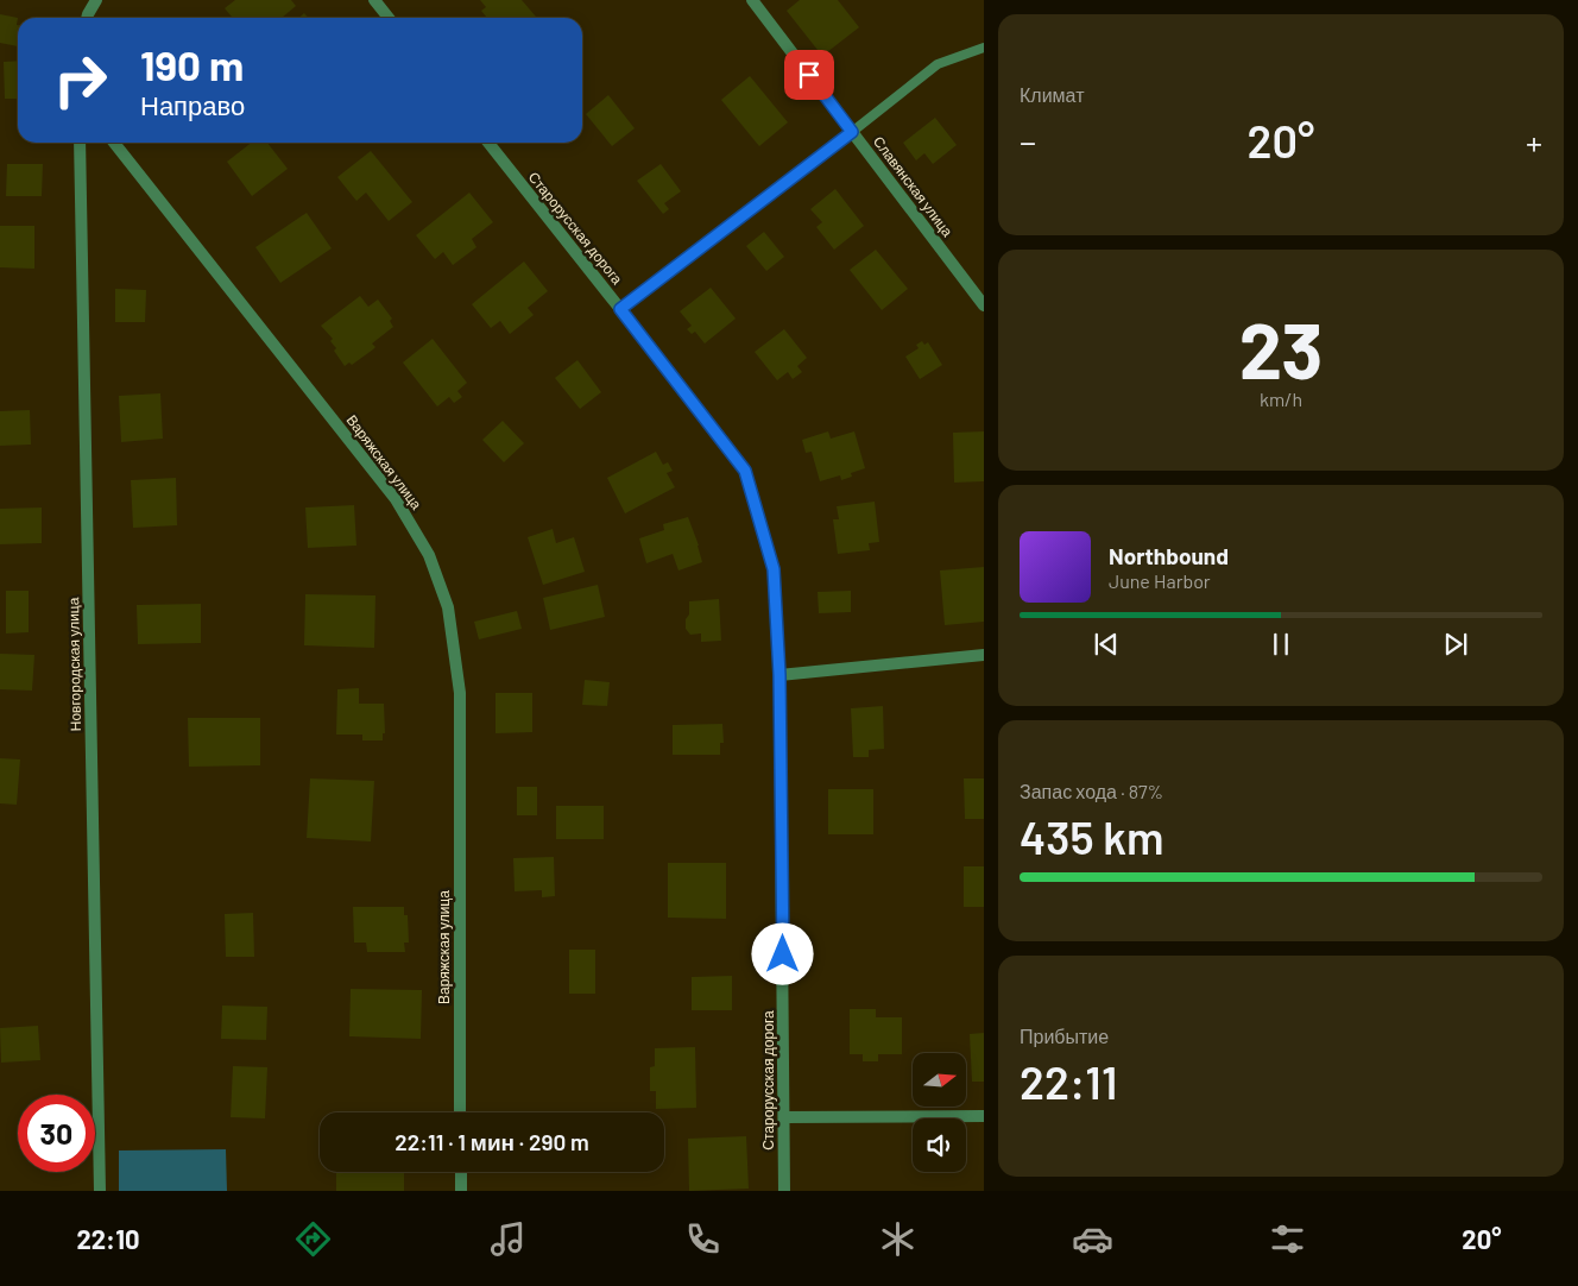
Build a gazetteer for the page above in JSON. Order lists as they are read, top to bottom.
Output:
{
  "streets": {
    "street": [
      "Славянская улица",
      "Старорусская дорога",
      "Варяжская улица",
      "Новгородская улица"
    ]
  },
  "north": "right",
  "page": {
    "tile": [
      "Климат",
      ["23", "km/h"],
      ["Запас хода · 87%", "435 km"],
      ["Прибытие", "22:11"]
    ],
    "turn": ["190 m", "Направо"],
    "heat": ["−", "20°", "+"],
    "song": ["Northbound", "June Harbor"],
    "limit": "30",
    "trip": "22:11 · 1 мин · 290 m",
    "tabs": ["22:10", "20°"]
  }
}
